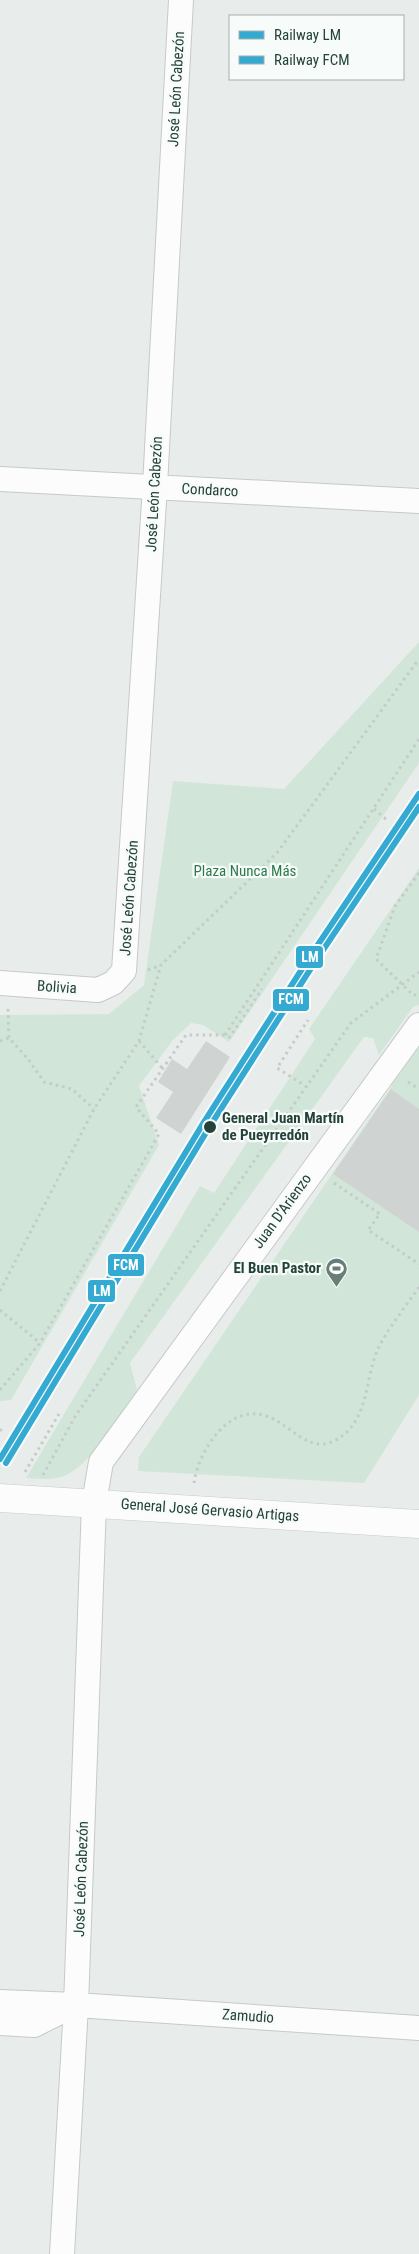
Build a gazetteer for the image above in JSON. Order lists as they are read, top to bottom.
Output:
{
  "streets": {
    "street": [
      "José León Cabezón",
      "Condarco",
      "Bolivia",
      "Juan D’Arienzo",
      "General José Gervasio Artigas",
      "Zamudio"
    ]
  },
  "crossings": [
    ["José León Cabezón", "Condarco"],
    ["José León Cabezón", "Bolivia"],
    ["José León Cabezón", "Juan D’Arienzo"],
    ["José León Cabezón", "General José Gervasio Artigas"],
    ["José León Cabezón", "Zamudio"],
    ["Juan D’Arienzo", "General José Gervasio Artigas"]
  ],
  "parks": ["Plaza Nunca Más"],
  "places": {
    "other": ["General Juan Martín de Pueyrredón"],
    "sports": ["El Buen Pastor"]
  },
  "lines": ["rail line LM", "rail line FCM"],
  "legend": ["Railway LM", "Railway FCM"]
}
